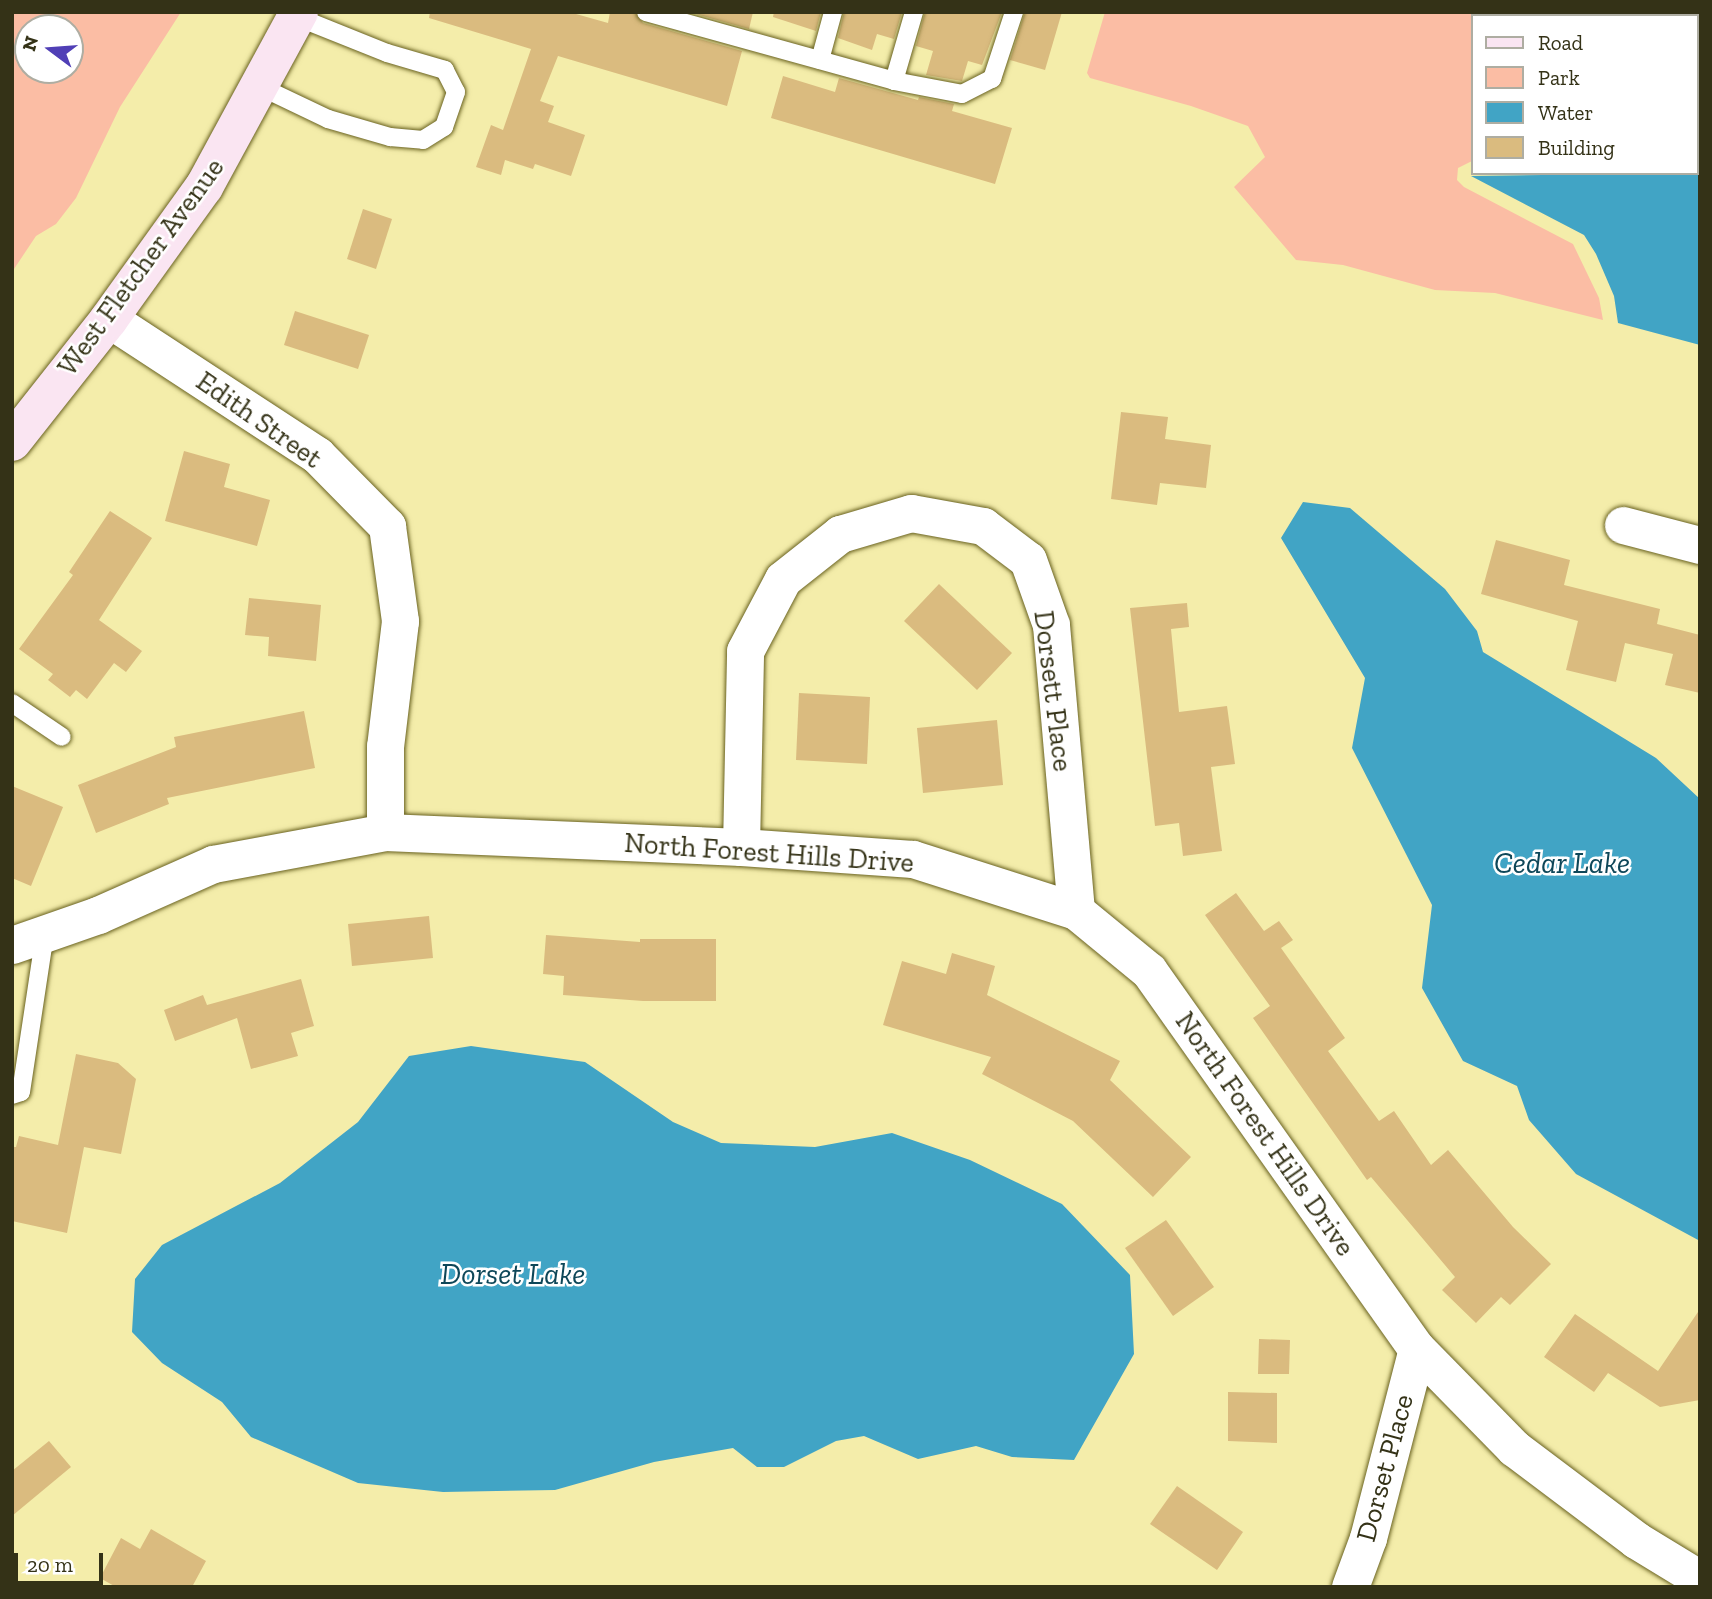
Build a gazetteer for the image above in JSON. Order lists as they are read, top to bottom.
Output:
{
  "streets": {
    "main road": ["West Fletcher Avenue"],
    "street": [
      "Edith Street",
      "Dorsett Place",
      "North Forest Hills Drive",
      "Dorset Place"
    ]
  },
  "crossings": [
    ["West Fletcher Avenue", "Edith Street"],
    ["Edith Street", "North Forest Hills Drive"],
    ["Dorsett Place", "North Forest Hills Drive"],
    ["North Forest Hills Drive", "Dorset Place"]
  ],
  "water": ["Cedar Lake", "Dorset Lake"],
  "legend": [
    "Road",
    "Park",
    "Water",
    "Building"
  ],
  "scale_bar": "20 m",
  "north": "left"
}
